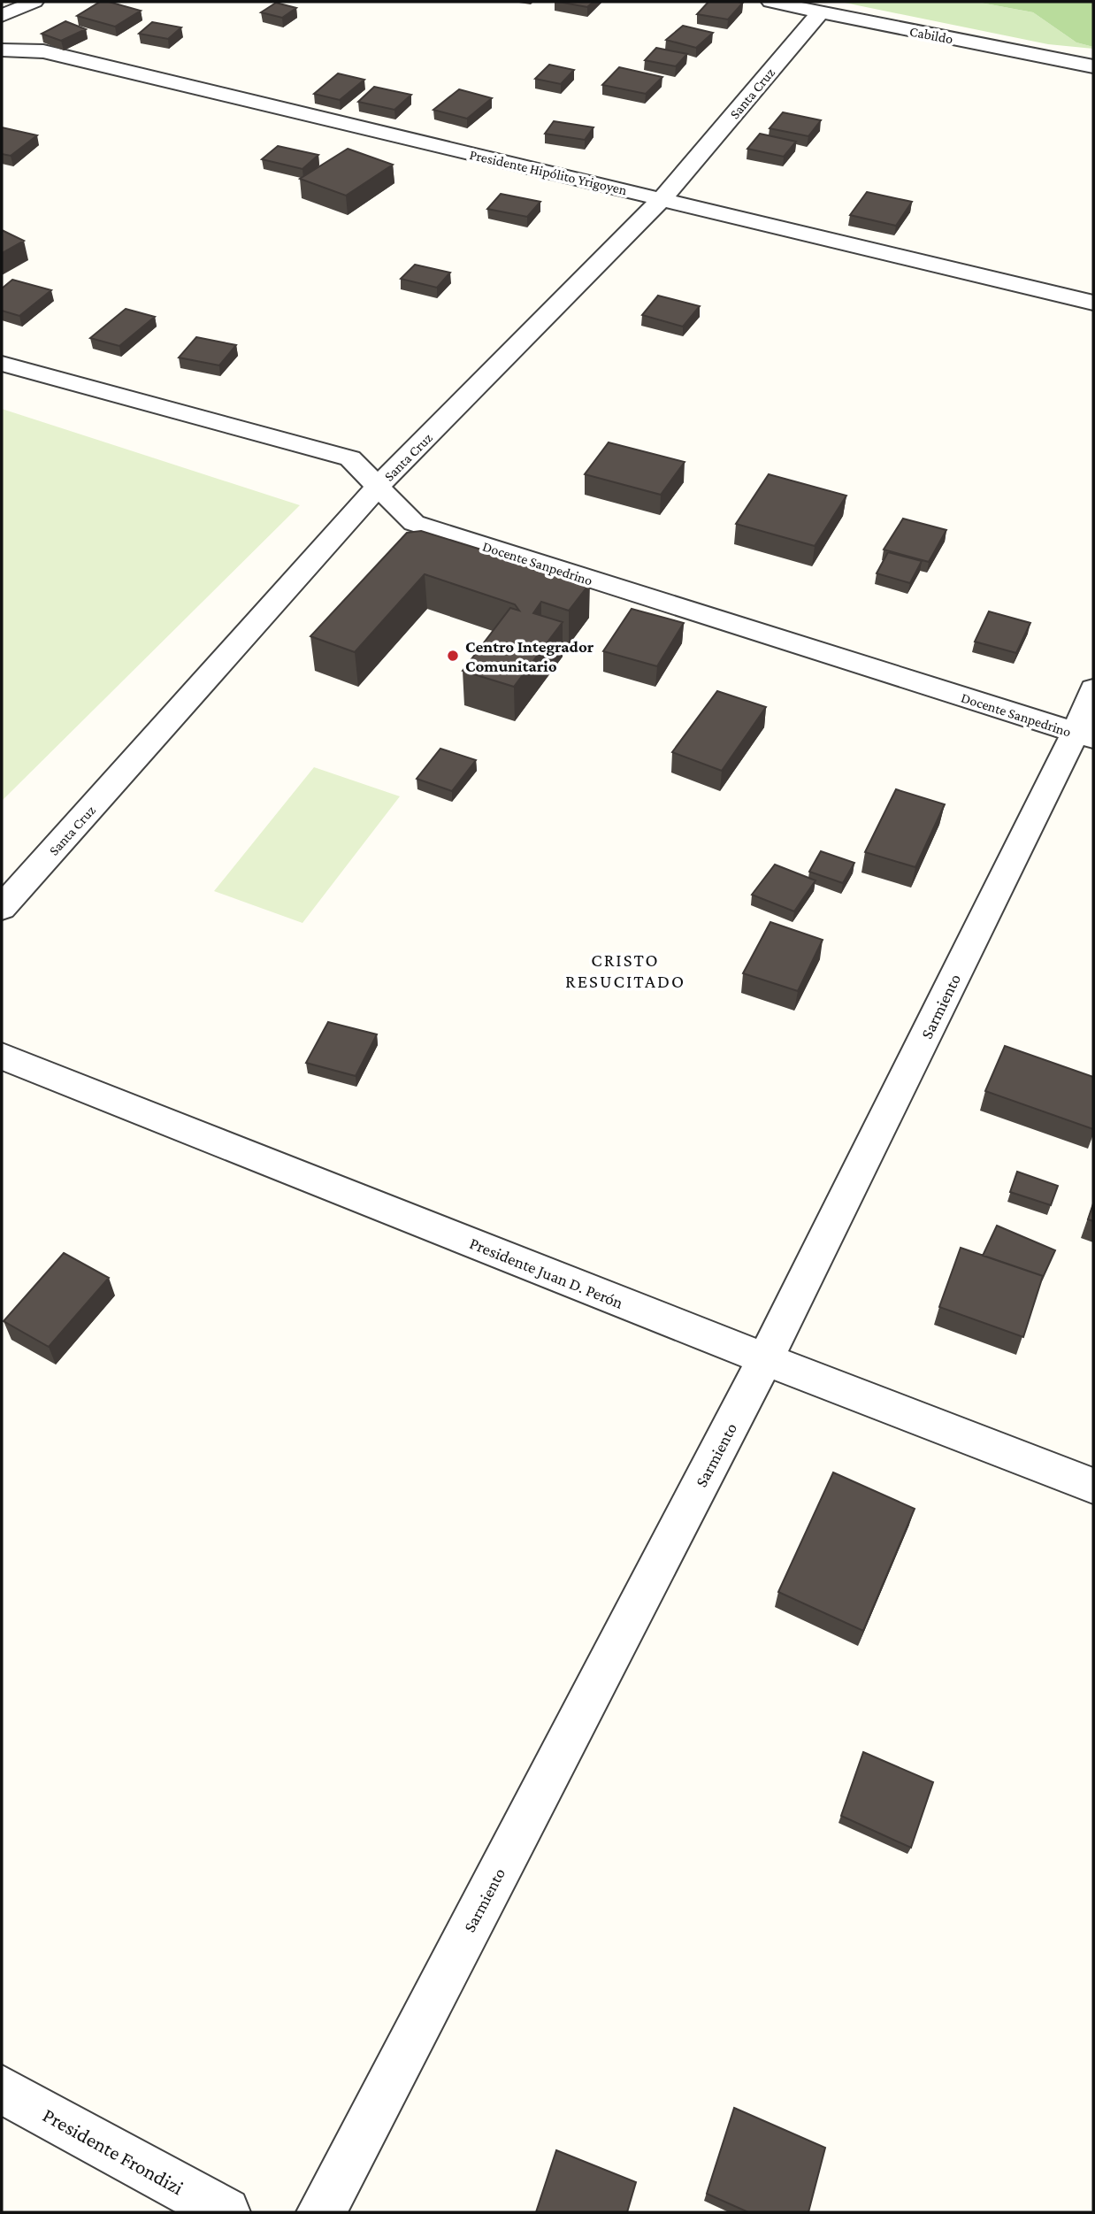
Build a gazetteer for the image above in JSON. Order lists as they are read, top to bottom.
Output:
{
  "streets": {
    "street": [
      "Cabildo",
      "Santa Cruz",
      "Presidente Hipólito Yrigoyen",
      "Docente Sanpedrino",
      "Sarmiento",
      "Presidente Juan D. Perón",
      "Presidente Frondizi"
    ]
  },
  "crossings": [
    ["Cabildo", "Santa Cruz"],
    ["Santa Cruz", "Presidente Hipólito Yrigoyen"],
    ["Santa Cruz", "Docente Sanpedrino"],
    ["Docente Sanpedrino", "Sarmiento"],
    ["Sarmiento", "Presidente Juan D. Perón"]
  ],
  "districts": ["CRISTO RESUCITADO"],
  "places": ["Centro Integrador Comunitario"]
}
